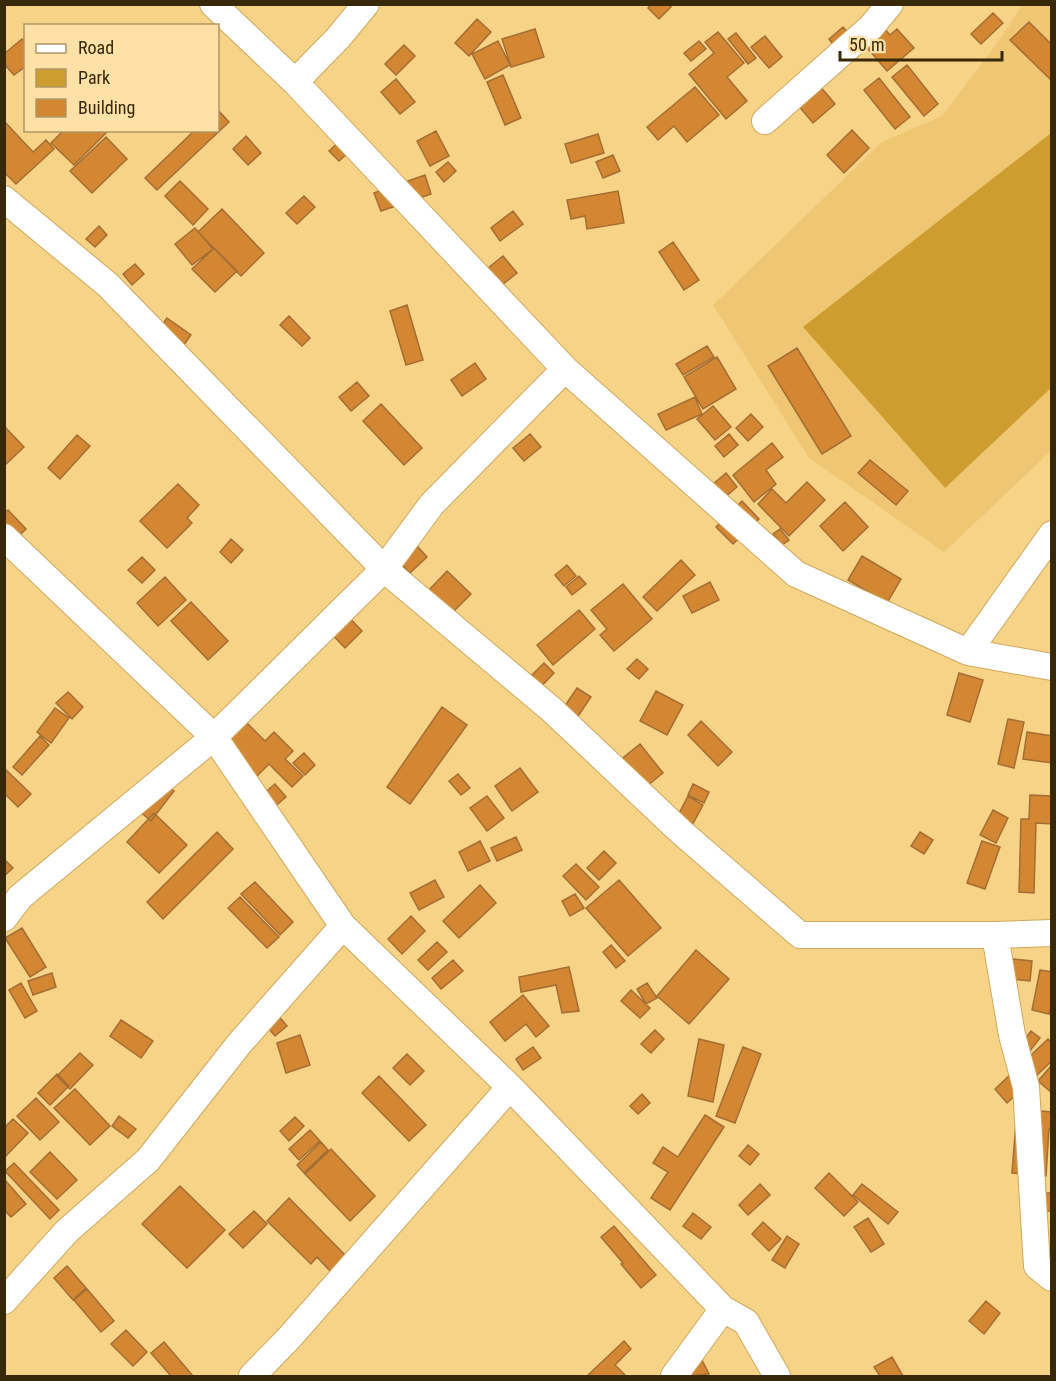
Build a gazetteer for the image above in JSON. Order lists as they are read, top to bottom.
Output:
{
  "legend": ["Road", "Park", "Building"],
  "scale_bar": "50 m"
}
